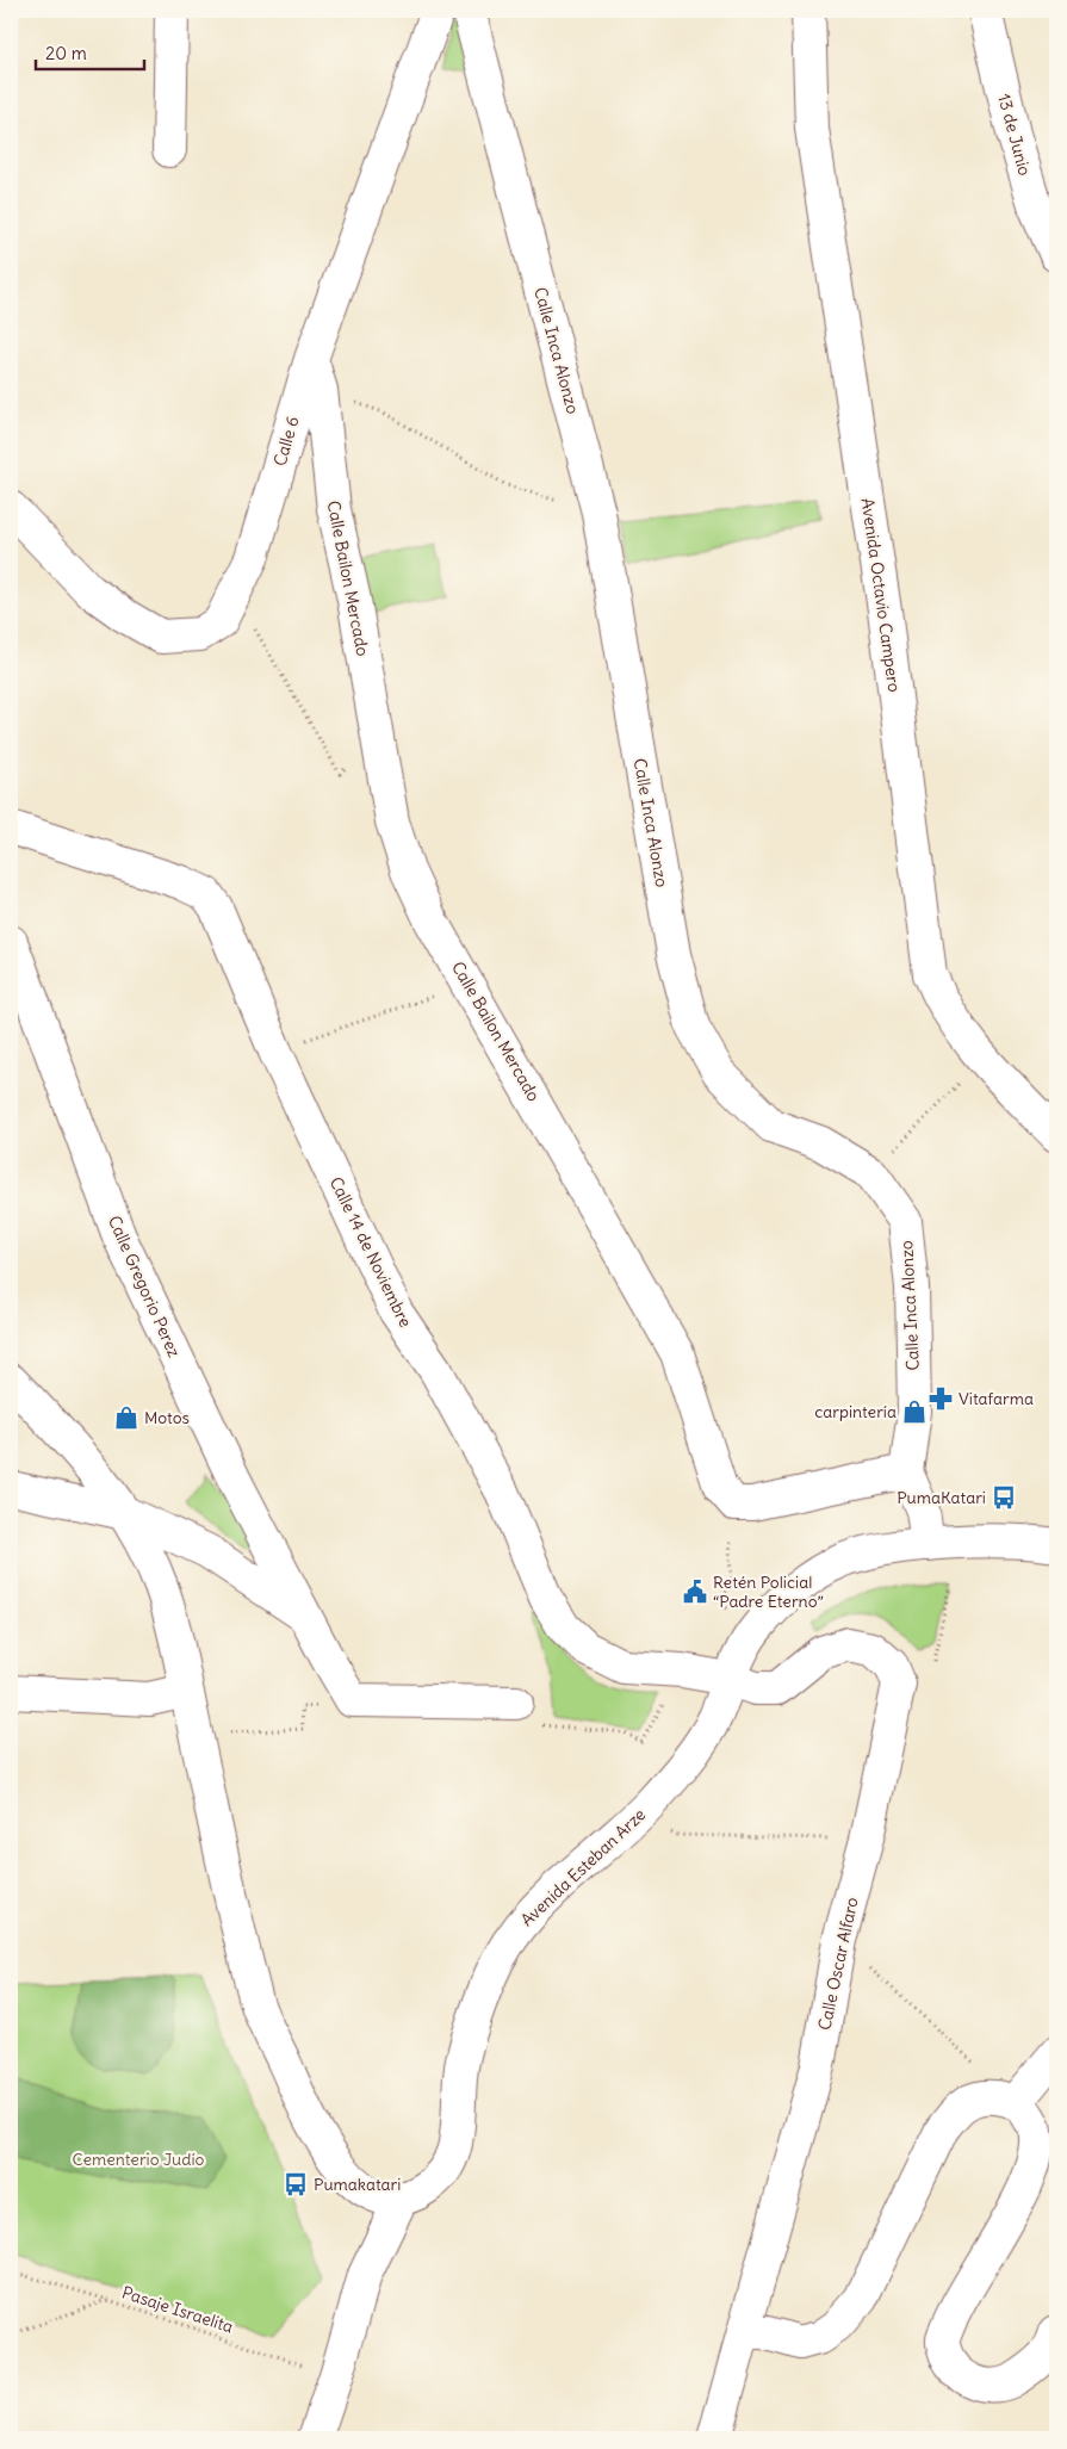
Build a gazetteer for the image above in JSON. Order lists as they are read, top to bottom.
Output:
{
  "streets": {
    "street": [
      "13 de Junio",
      "Calle Inca Alonzo",
      "Calle 6",
      "Calle Bailon Mercado",
      "Avenida Octavio Campero",
      "Calle 14 de Noviembre",
      "Calle Gregorio Perez",
      "Avenida Esteban Arze",
      "Calle Oscar Alfaro"
    ],
    "path": ["Pasaje Israelita"]
  },
  "crossings": [
    ["Calle Inca Alonzo", "Calle Bailon Mercado"],
    ["Calle Inca Alonzo", "Avenida Esteban Arze"],
    ["Calle 6", "Calle Bailon Mercado"],
    ["Calle 14 de Noviembre", "Avenida Esteban Arze"],
    ["Calle 14 de Noviembre", "Calle Oscar Alfaro"],
    ["Avenida Esteban Arze", "Calle Oscar Alfaro"]
  ],
  "parks": ["Cementerio Judío"],
  "places": {
    "pharmacy": ["Vitafarma"],
    "shop": ["carpintería", "Motos"],
    "bus stop": ["PumaKatari", "Pumakatari"],
    "public building": ["Retén Policial “Padre Eterno”"]
  },
  "scale_bar": "20 m"
}
